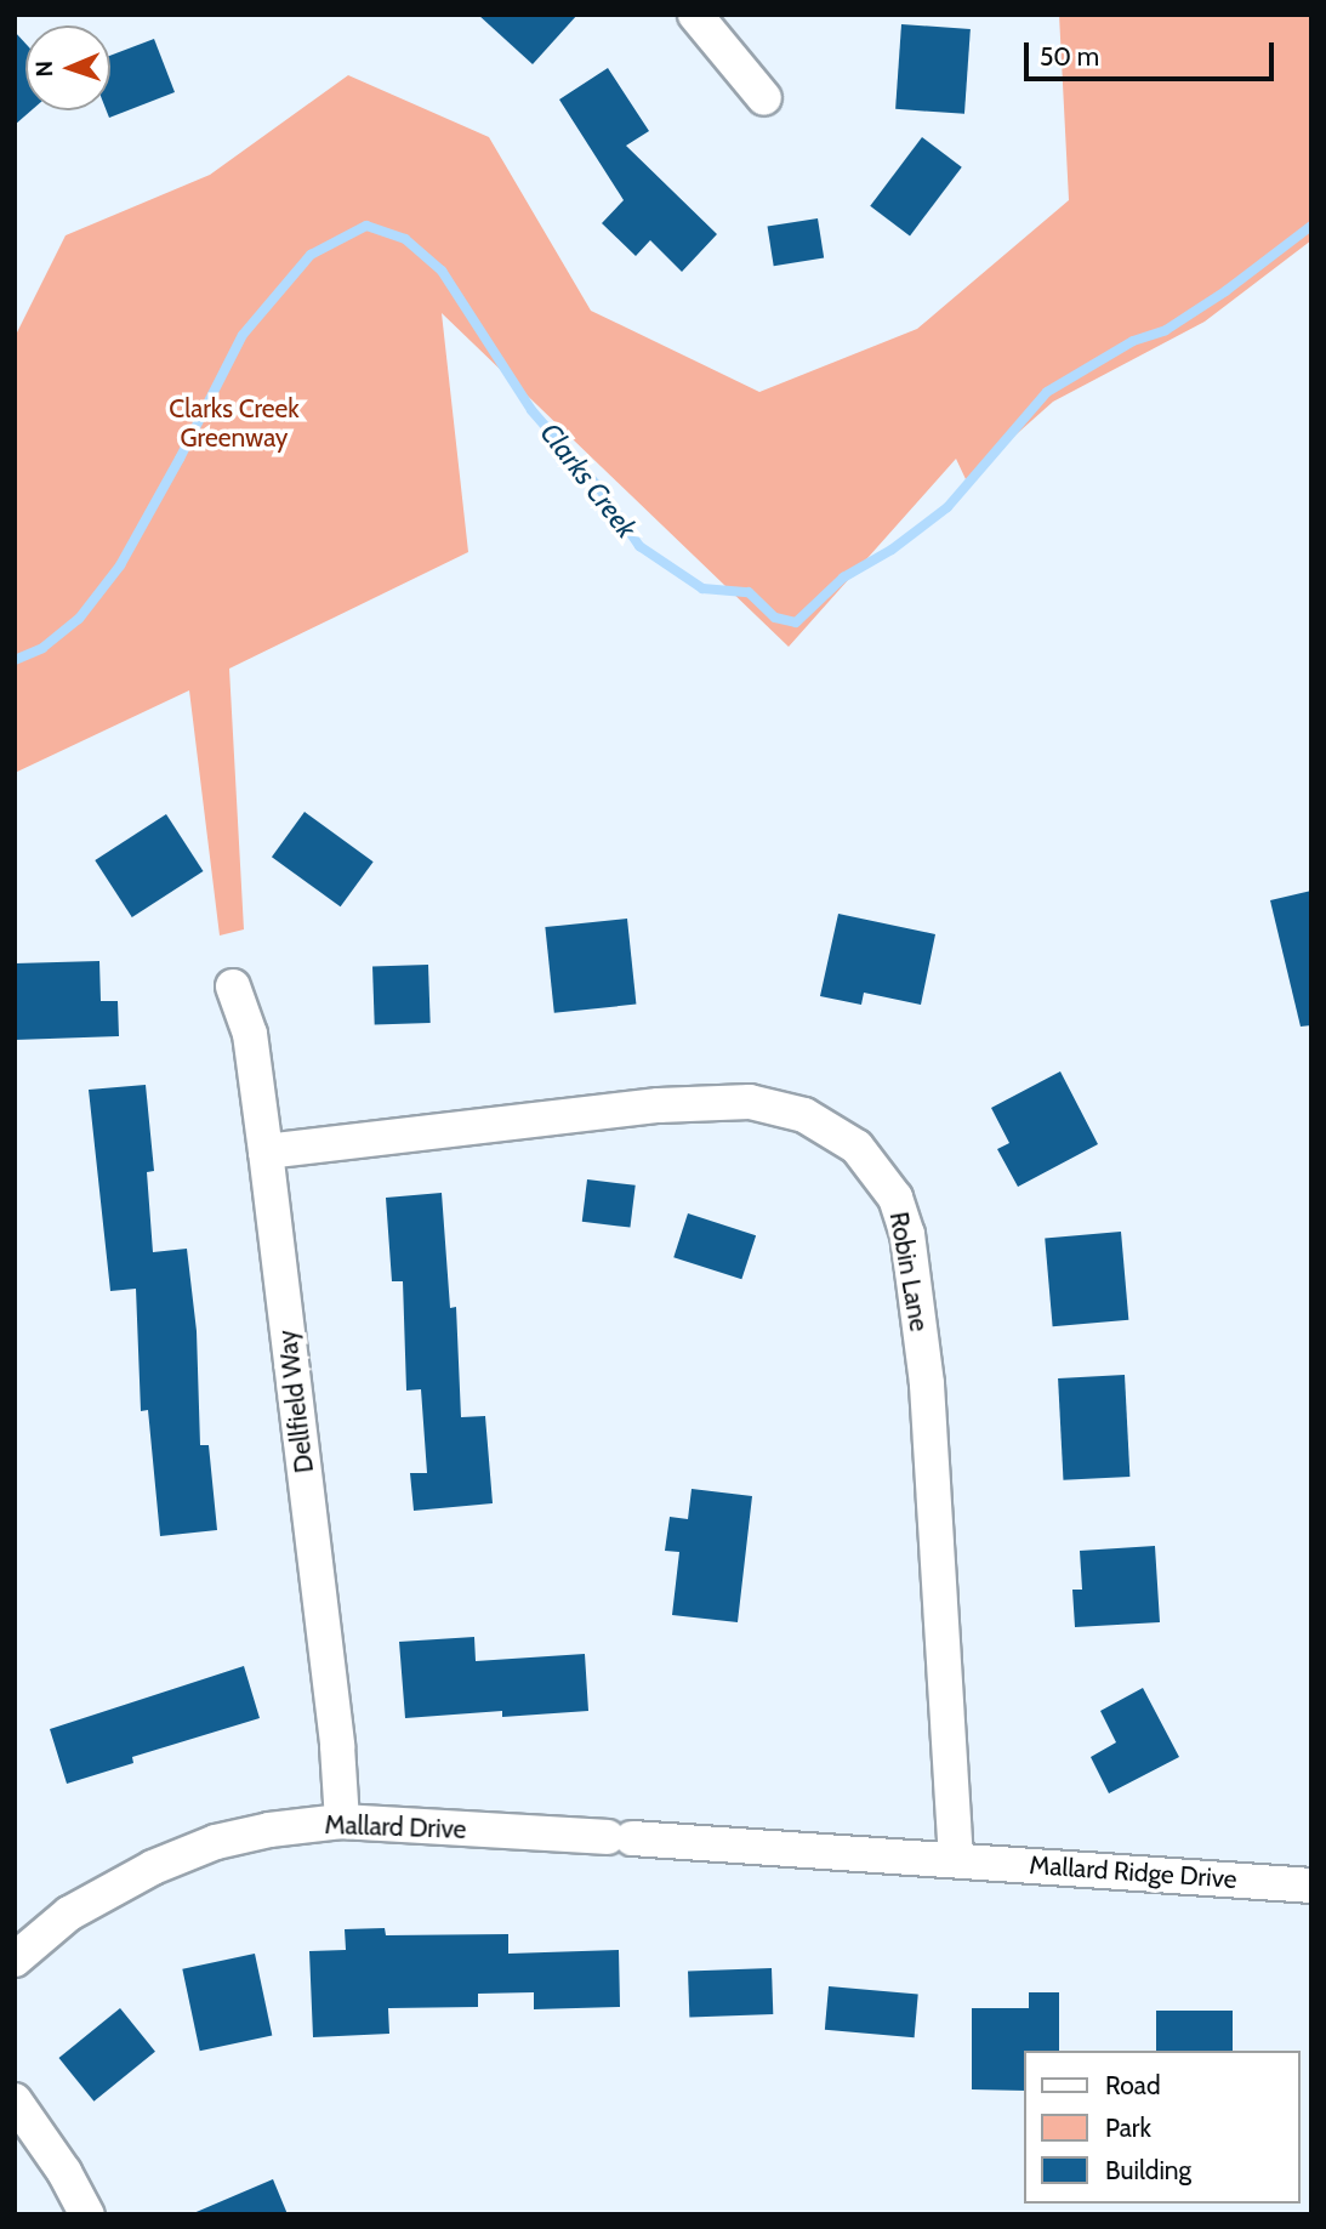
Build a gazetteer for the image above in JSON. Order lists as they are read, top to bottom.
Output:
{
  "streets": {
    "street": [
      "Robin Lane",
      "Dellfield Way",
      "Mallard Drive",
      "Mallard Ridge Drive"
    ]
  },
  "crossings": [
    ["Robin Lane", "Dellfield Way"],
    ["Robin Lane", "Mallard Drive"],
    ["Robin Lane", "Mallard Ridge Drive"],
    ["Dellfield Way", "Mallard Drive"],
    ["Mallard Drive", "Mallard Ridge Drive"]
  ],
  "water": ["Clarks Creek"],
  "parks": ["Clarks Creek Greenway"],
  "legend": ["Road", "Park", "Building"],
  "scale_bar": "50 m",
  "north": "left"
}
